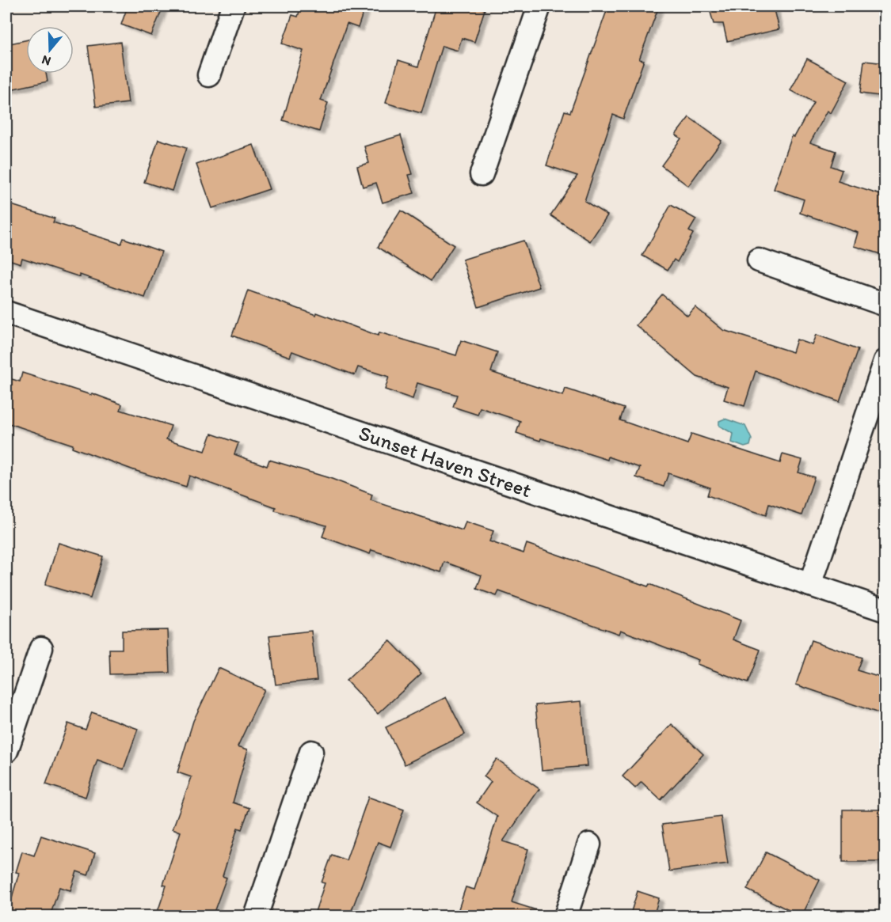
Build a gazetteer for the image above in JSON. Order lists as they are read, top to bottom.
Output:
{
  "streets": {
    "street": ["Sunset Haven Street"]
  },
  "north": "bottom"
}
